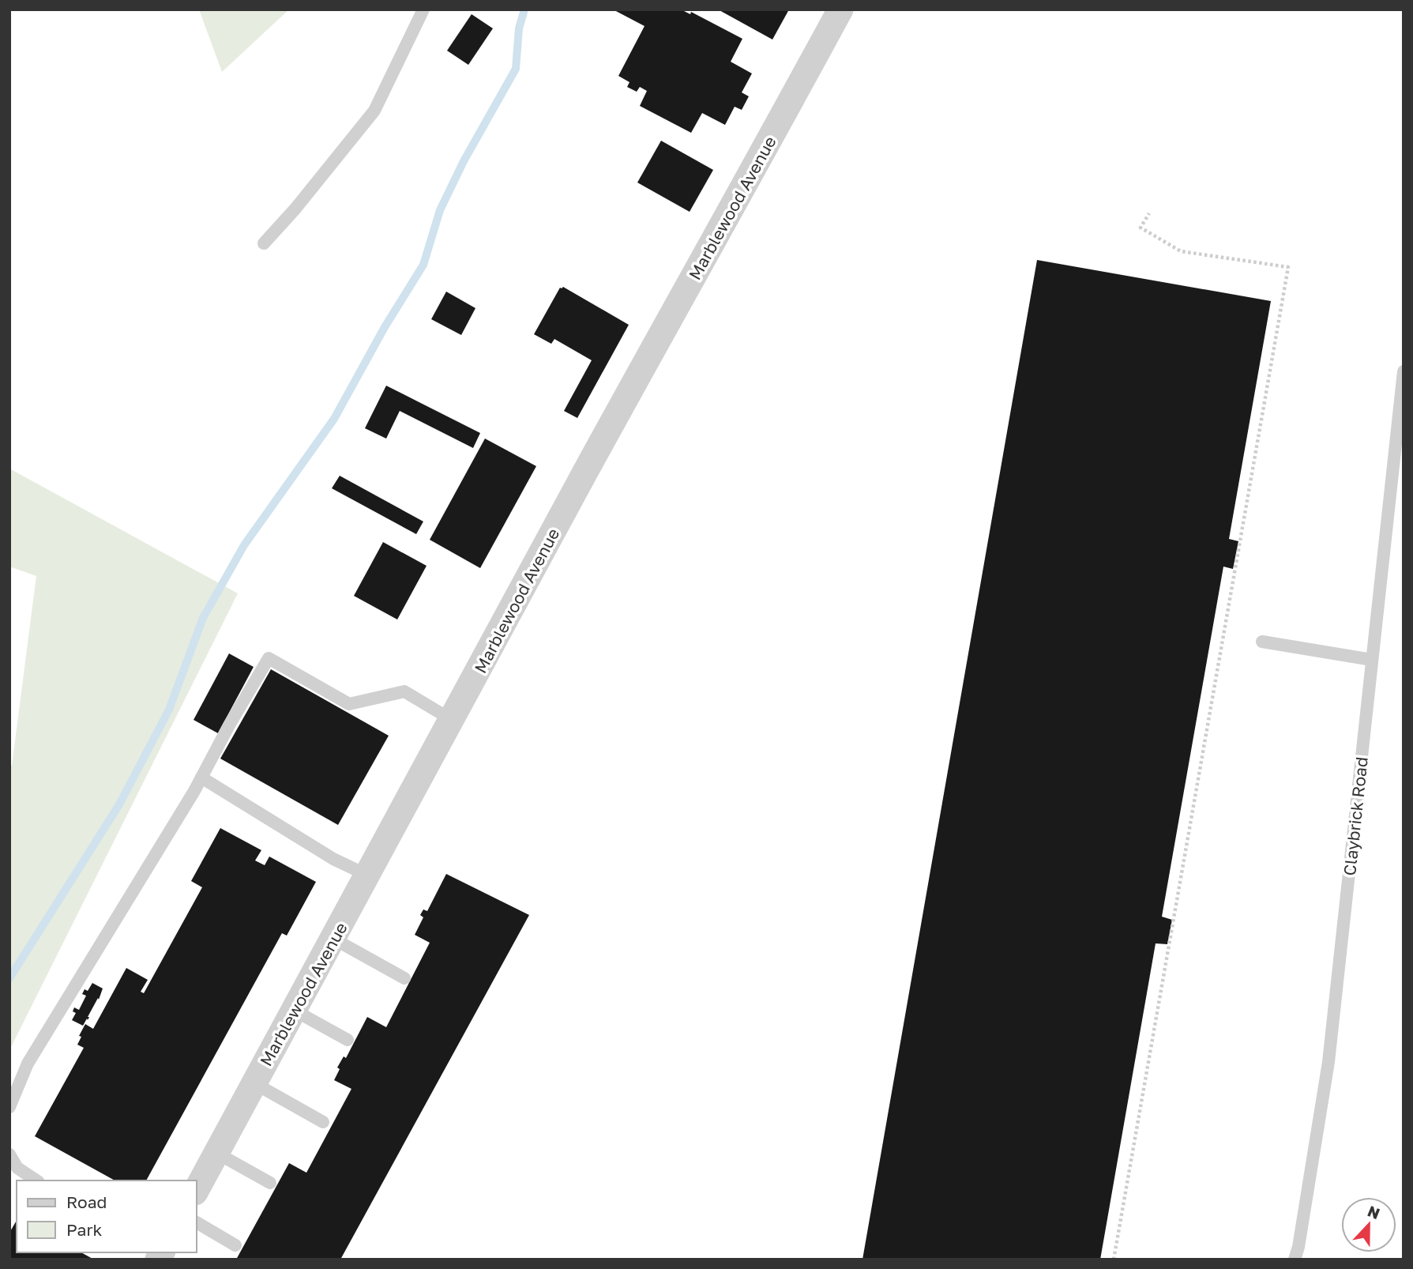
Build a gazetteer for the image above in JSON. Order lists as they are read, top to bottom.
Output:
{
  "streets": {
    "street": ["Marblewood Avenue"],
    "lane": ["Claybrick Road"]
  },
  "legend": ["Road", "Park"],
  "north": "top"
}
